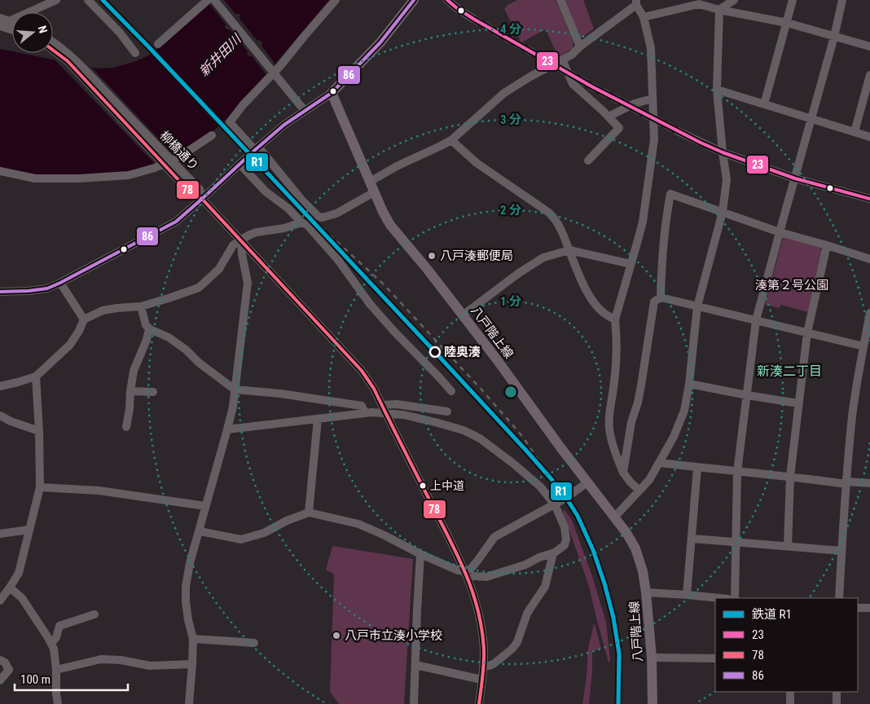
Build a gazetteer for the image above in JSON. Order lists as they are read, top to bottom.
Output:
{
  "streets": {
    "main road": ["八戸階上線"],
    "street": ["柳橋通り"]
  },
  "districts": ["新湊二丁目"],
  "water": ["新井田川"],
  "parks": ["湊第２号公園"],
  "places": [
    "八戸湊郵便局",
    "陸奥湊",
    "上中道",
    "八戸市立湊小学校"
  ],
  "lines": [
    "rail line R1",
    "transit line 23",
    "transit line 86",
    "transit line 78"
  ],
  "legend": [
    "鉄道 R1",
    "23",
    "78",
    "86"
  ],
  "scale_bar": "100 m",
  "north": "right",
  "rings": [
    "4 分",
    "3 分",
    "2 分",
    "1 分"
  ]
}
